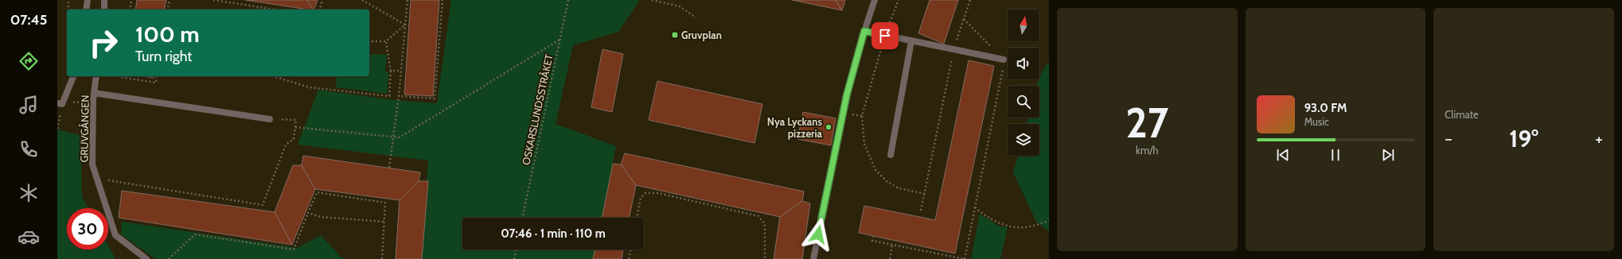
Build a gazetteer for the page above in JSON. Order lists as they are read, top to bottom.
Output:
{
  "streets": {
    "street": ["GRUVGÅNGEN"],
    "path": ["OSKARSLUNDSSTRÅKET"]
  },
  "places": {
    "transit": ["Gruvplan"],
    "other": ["Nya Lyckans pizzeria"]
  },
  "north": "top",
  "page": {
    "tabs": "07:45",
    "tile": [
      ["27", "km/h"],
      "Climate"
    ],
    "turn": ["100 m", "Turn right"],
    "song": ["93.0 FM", "Music"],
    "heat": ["−", "19°", "+"],
    "limit": "30",
    "trip": "07:46 · 1 min · 110 m"
  }
}
